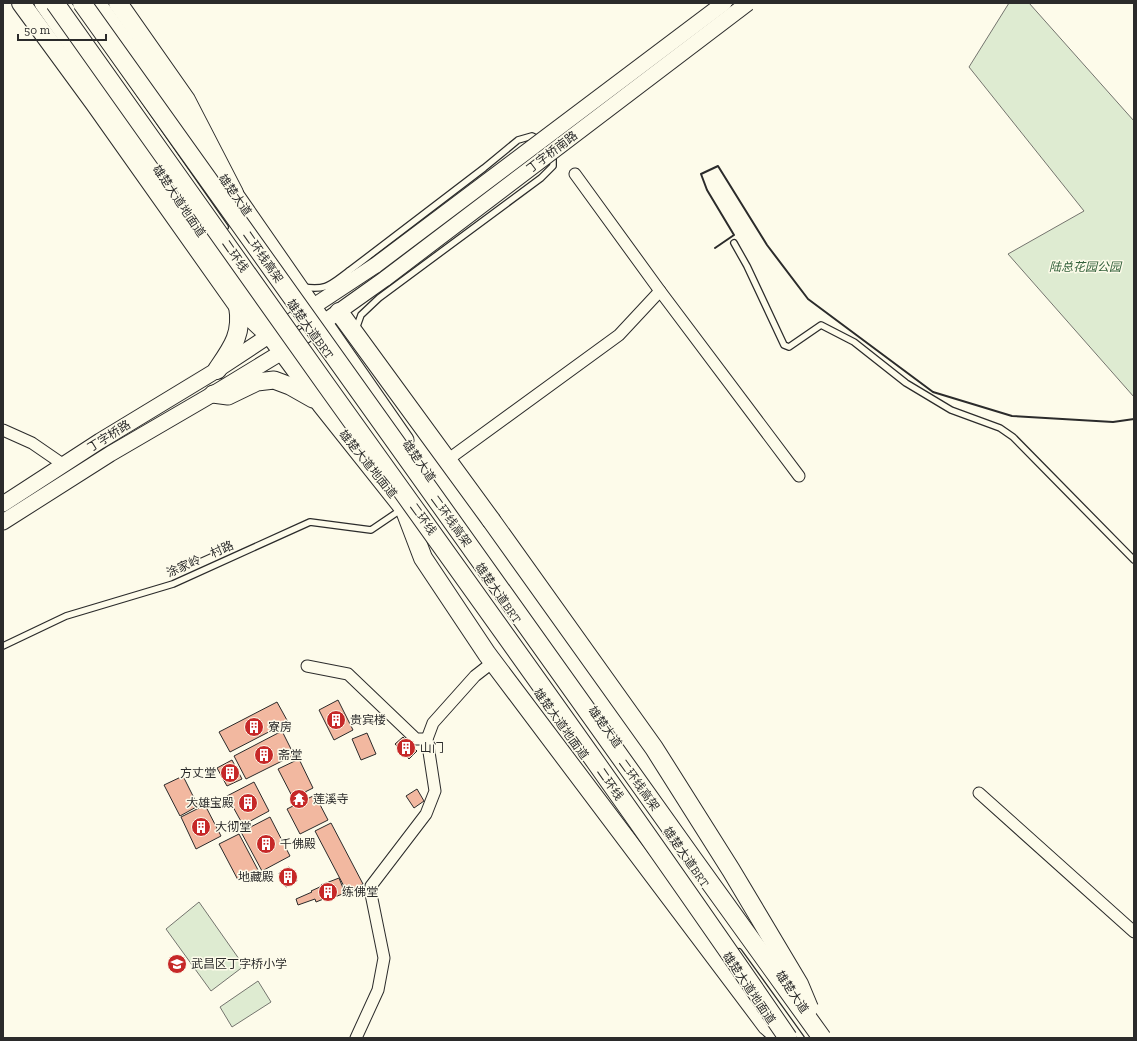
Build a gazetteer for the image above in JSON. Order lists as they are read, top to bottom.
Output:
{
  "streets": {
    "highway": ["二环线", "二环线高架"],
    "main road": [
      "丁字桥南路",
      "雄楚大道",
      "雄楚大道地面道",
      "丁字桥路"
    ],
    "lane": ["涂家岭一村路"]
  },
  "crossings": [
    ["丁字桥南路", "雄楚大道"],
    ["丁字桥南路", "丁字桥路"],
    ["雄楚大道", "二环线高架"],
    ["雄楚大道地面道", "丁字桥路"],
    ["雄楚大道地面道", "涂家岭一村路"]
  ],
  "parks": ["陆总花园公园"],
  "places": {
    "building": [
      "贵宾楼",
      "寮房",
      "山门",
      "斋堂",
      "方丈堂",
      "大雄宝殿",
      "大彻堂",
      "千佛殿",
      "地藏殿",
      "练佛堂"
    ],
    "temple": ["莲溪寺"],
    "school or university": ["武昌区丁字桥小学"]
  },
  "scale_bar": "50 m"
}
